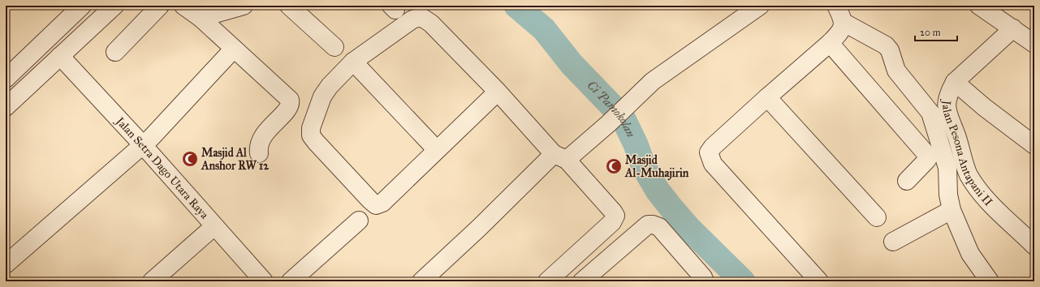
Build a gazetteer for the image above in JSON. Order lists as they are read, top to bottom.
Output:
{
  "streets": {
    "street": ["Jalan Pesona Antapani II", "Jalan Setra Dago Utara Raya"]
  },
  "water": ["Ci Pamokolan"],
  "places": {
    "mosque": ["Masjid Al Anshor RW 12", "Masjid Al-Muhajirin"]
  },
  "scale_bar": "20 m"
}
